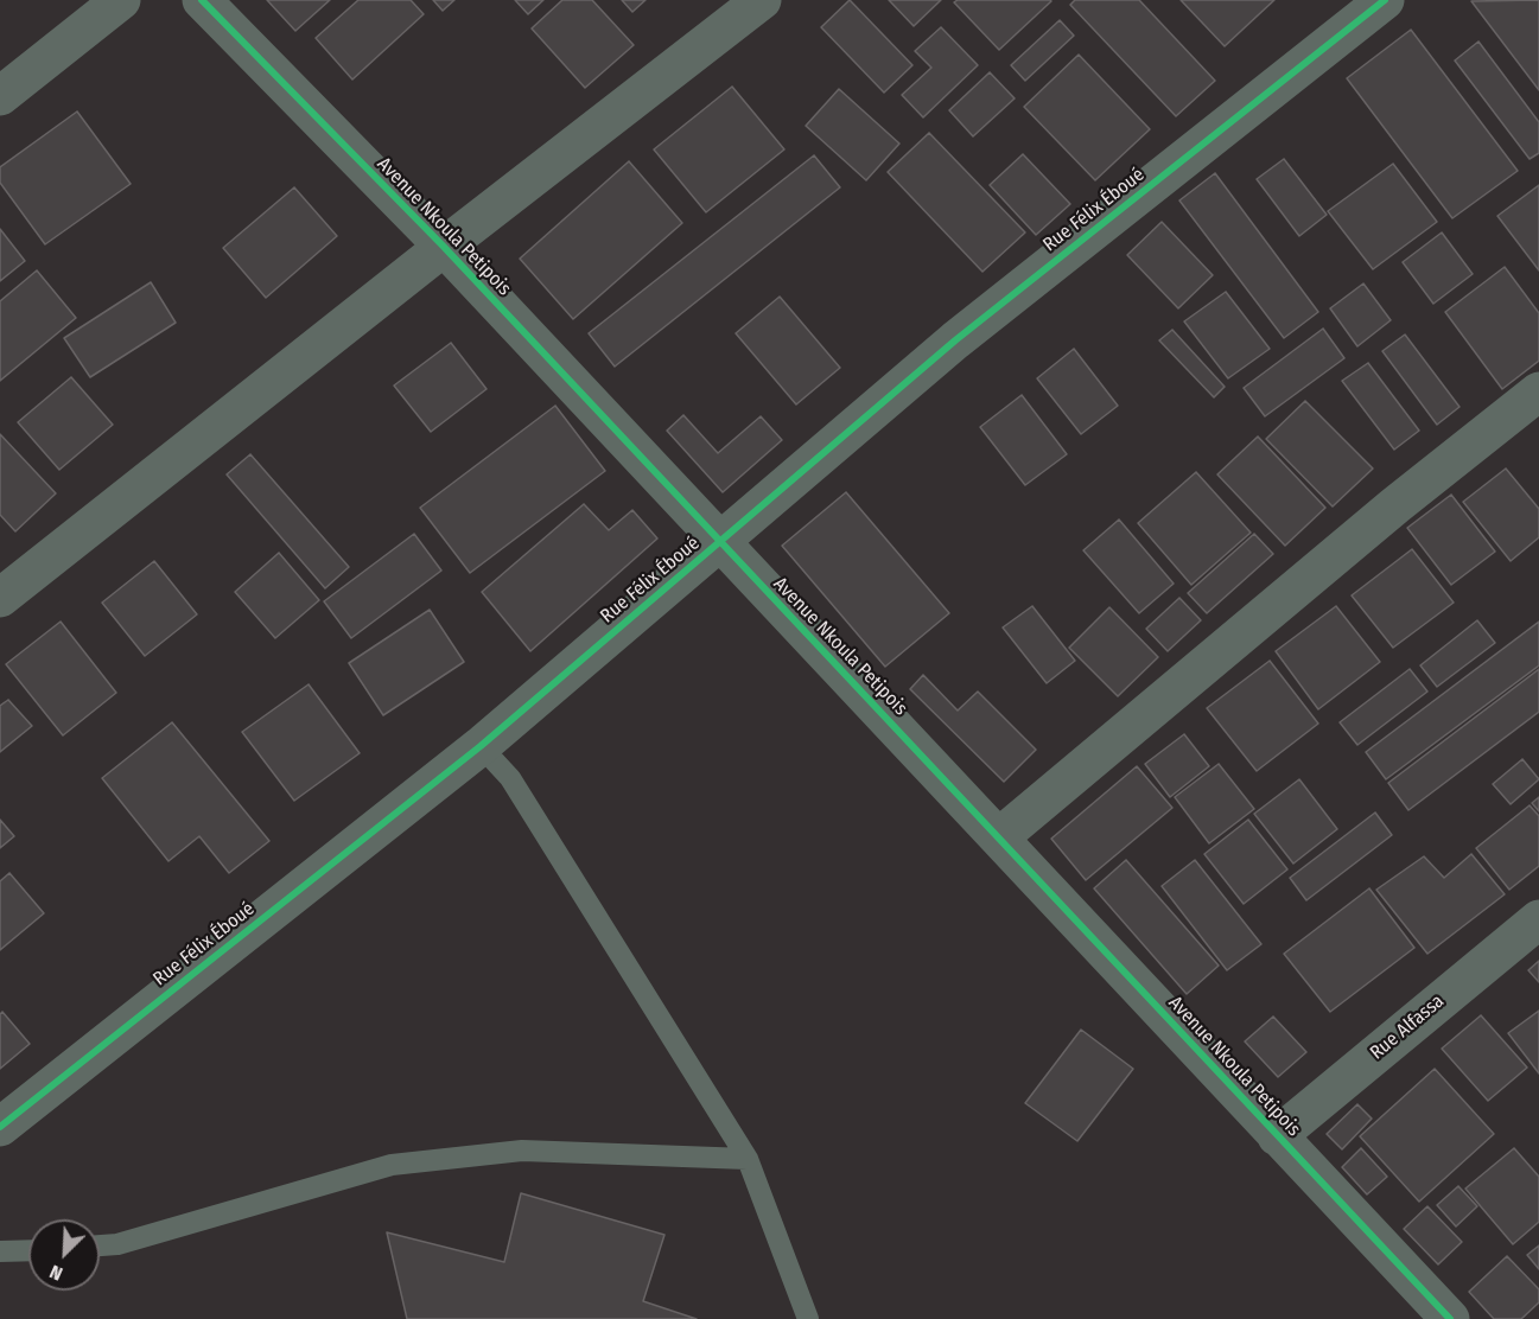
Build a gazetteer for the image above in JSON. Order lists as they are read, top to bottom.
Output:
{
  "streets": {
    "street": ["Rue Félix Éboué", "Avenue Nkoula Petipois", "Rue Alfassa"]
  },
  "crossings": [
    ["Rue Félix Éboué", "Avenue Nkoula Petipois"],
    ["Avenue Nkoula Petipois", "Rue Alfassa"]
  ],
  "north": "bottom left"
}
